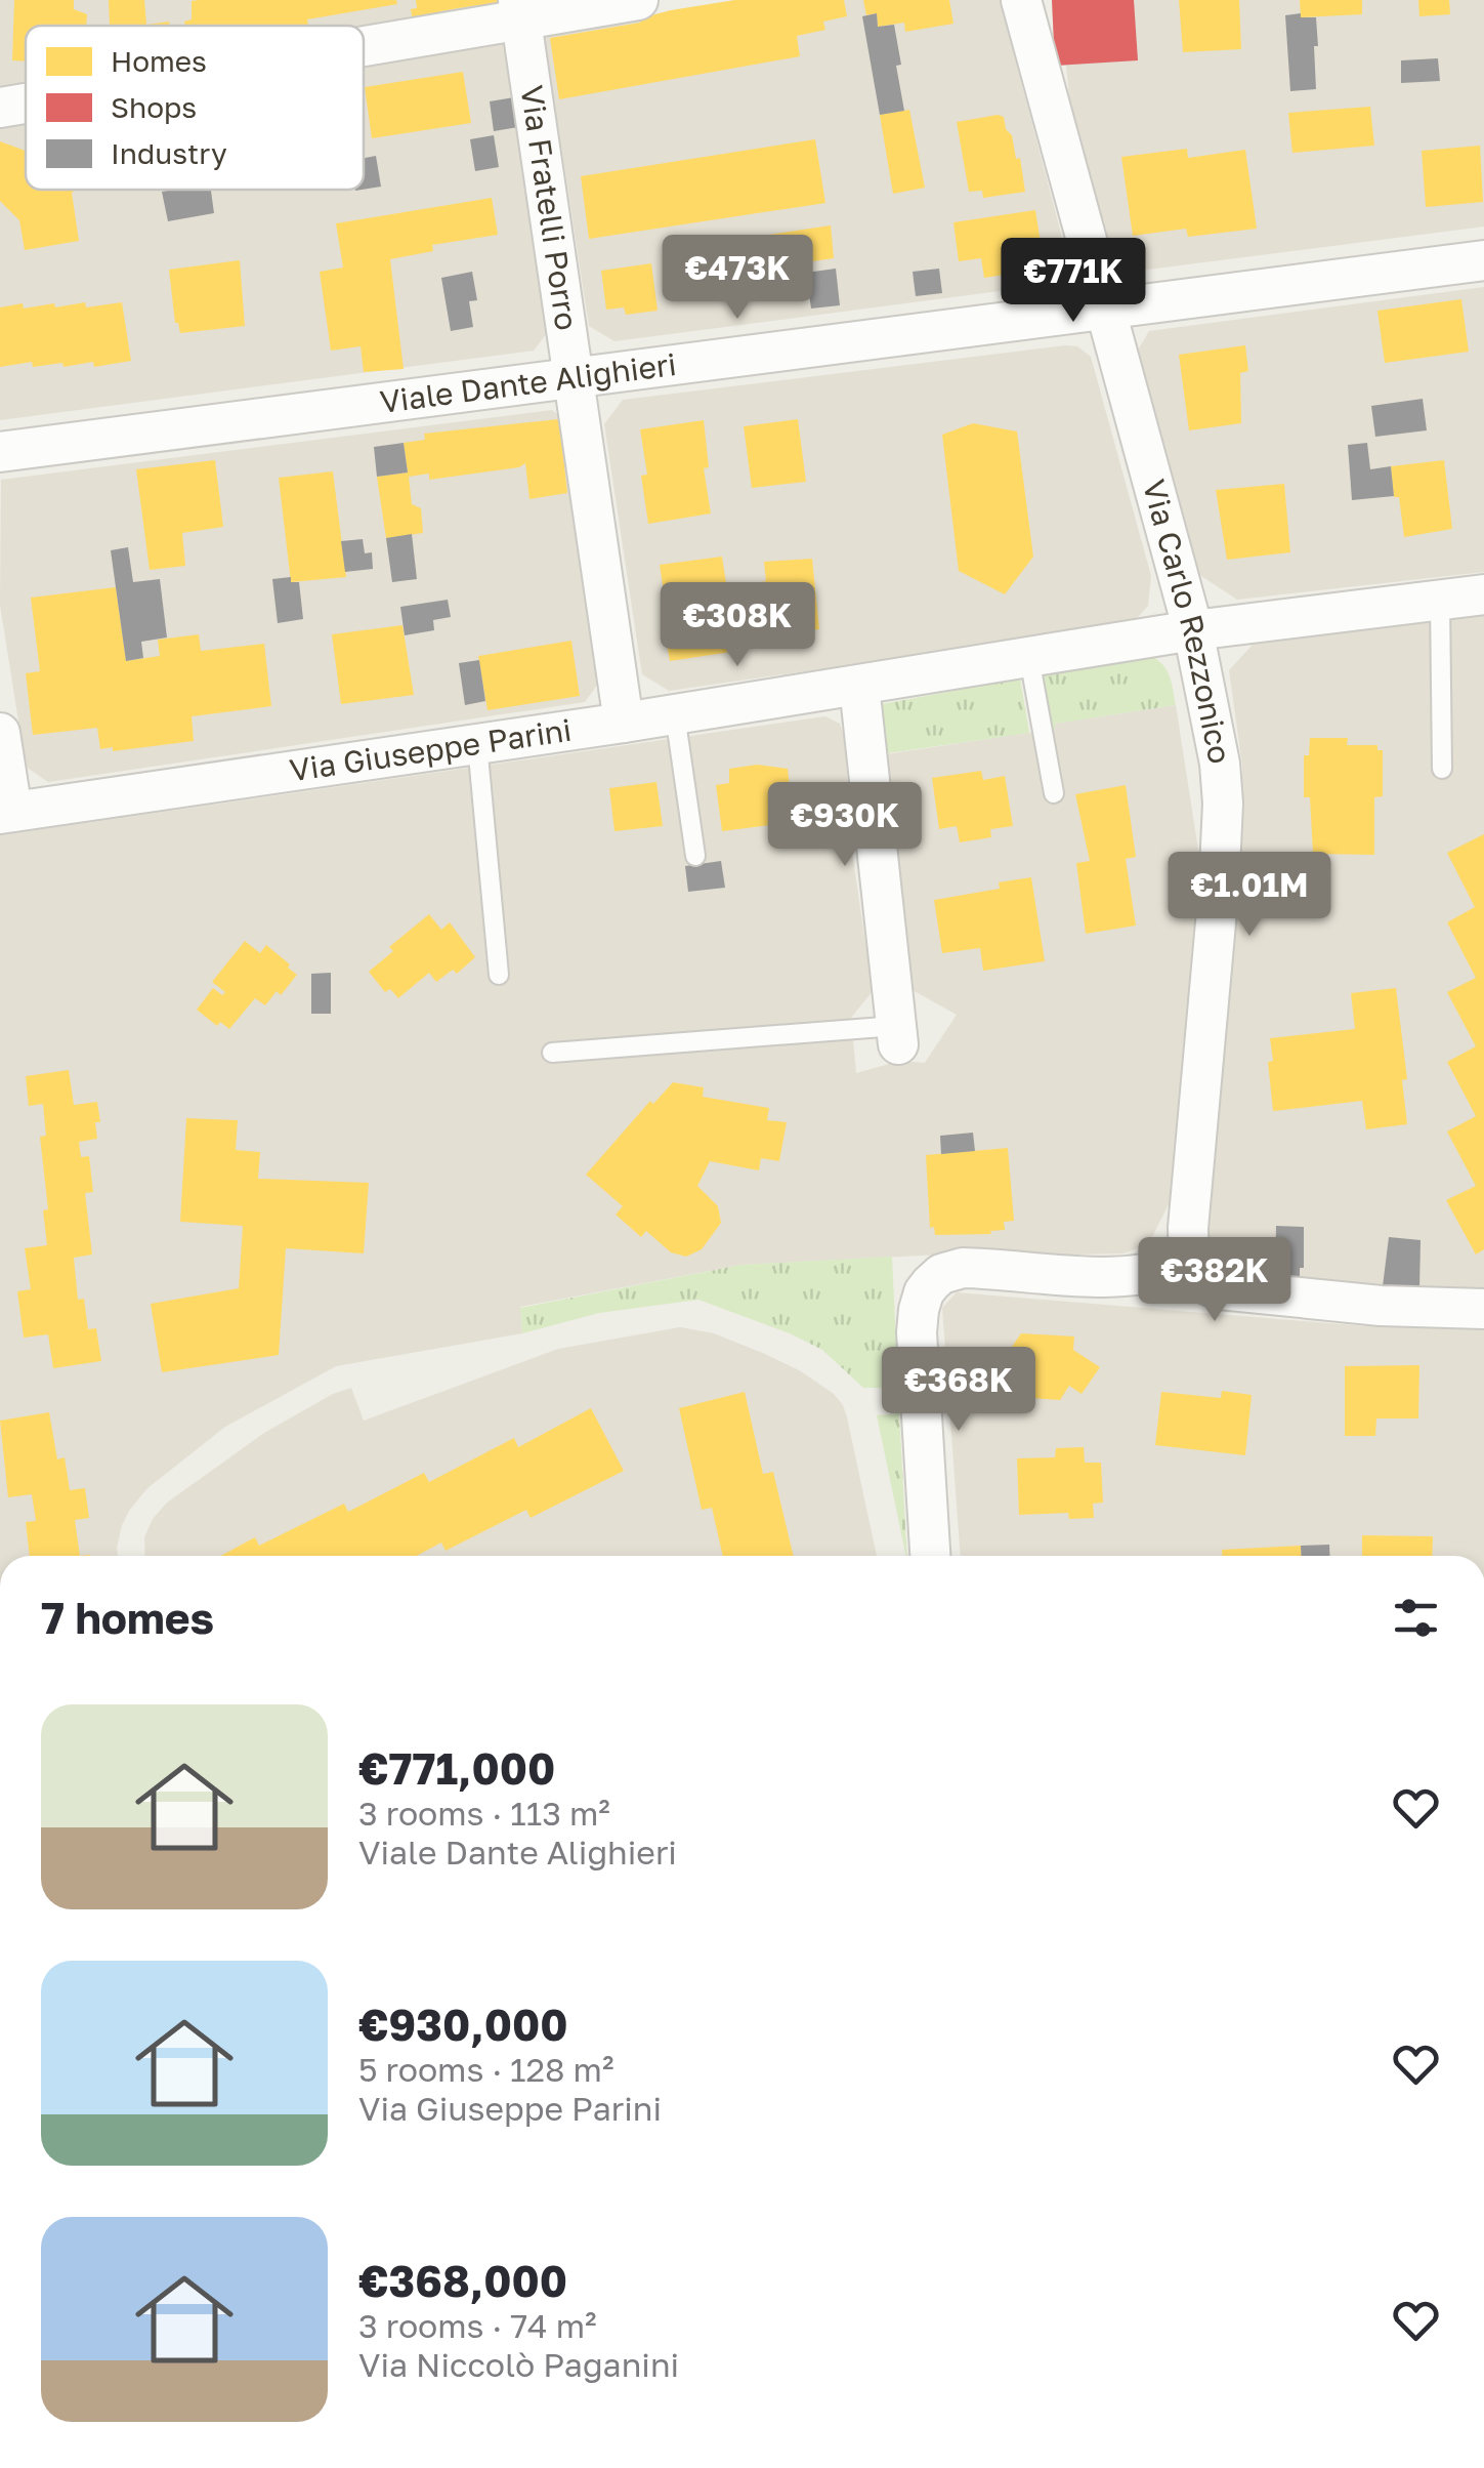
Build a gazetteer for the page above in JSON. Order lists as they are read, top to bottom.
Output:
{
  "streets": {
    "street": [
      "Via Fratelli Porro",
      "Viale Dante Alighieri",
      "Via Carlo Rezzonico",
      "Via Giuseppe Parini"
    ]
  },
  "crossings": [
    ["Via Fratelli Porro", "Viale Dante Alighieri"],
    ["Via Fratelli Porro", "Via Giuseppe Parini"],
    ["Viale Dante Alighieri", "Via Carlo Rezzonico"],
    ["Via Carlo Rezzonico", "Via Giuseppe Parini"]
  ],
  "legend": ["Homes", "Shops", "Industry"],
  "page": {
    "price": [
      "€473K",
      "€771K",
      "€308K",
      "€930K",
      "€1.01M",
      "€382K",
      "€368K"
    ],
    "heading": "7 homes",
    "list": [
      {
        "name": "€771,000",
        "note": "3 rooms · 113 m² · Viale Dante Alighieri"
      },
      {
        "name": "€930,000",
        "note": "5 rooms · 128 m² · Via Giuseppe Parini"
      },
      {
        "name": "€368,000",
        "note": "3 rooms · 74 m² · Via Niccolò Paganini"
      }
    ]
  }
}
